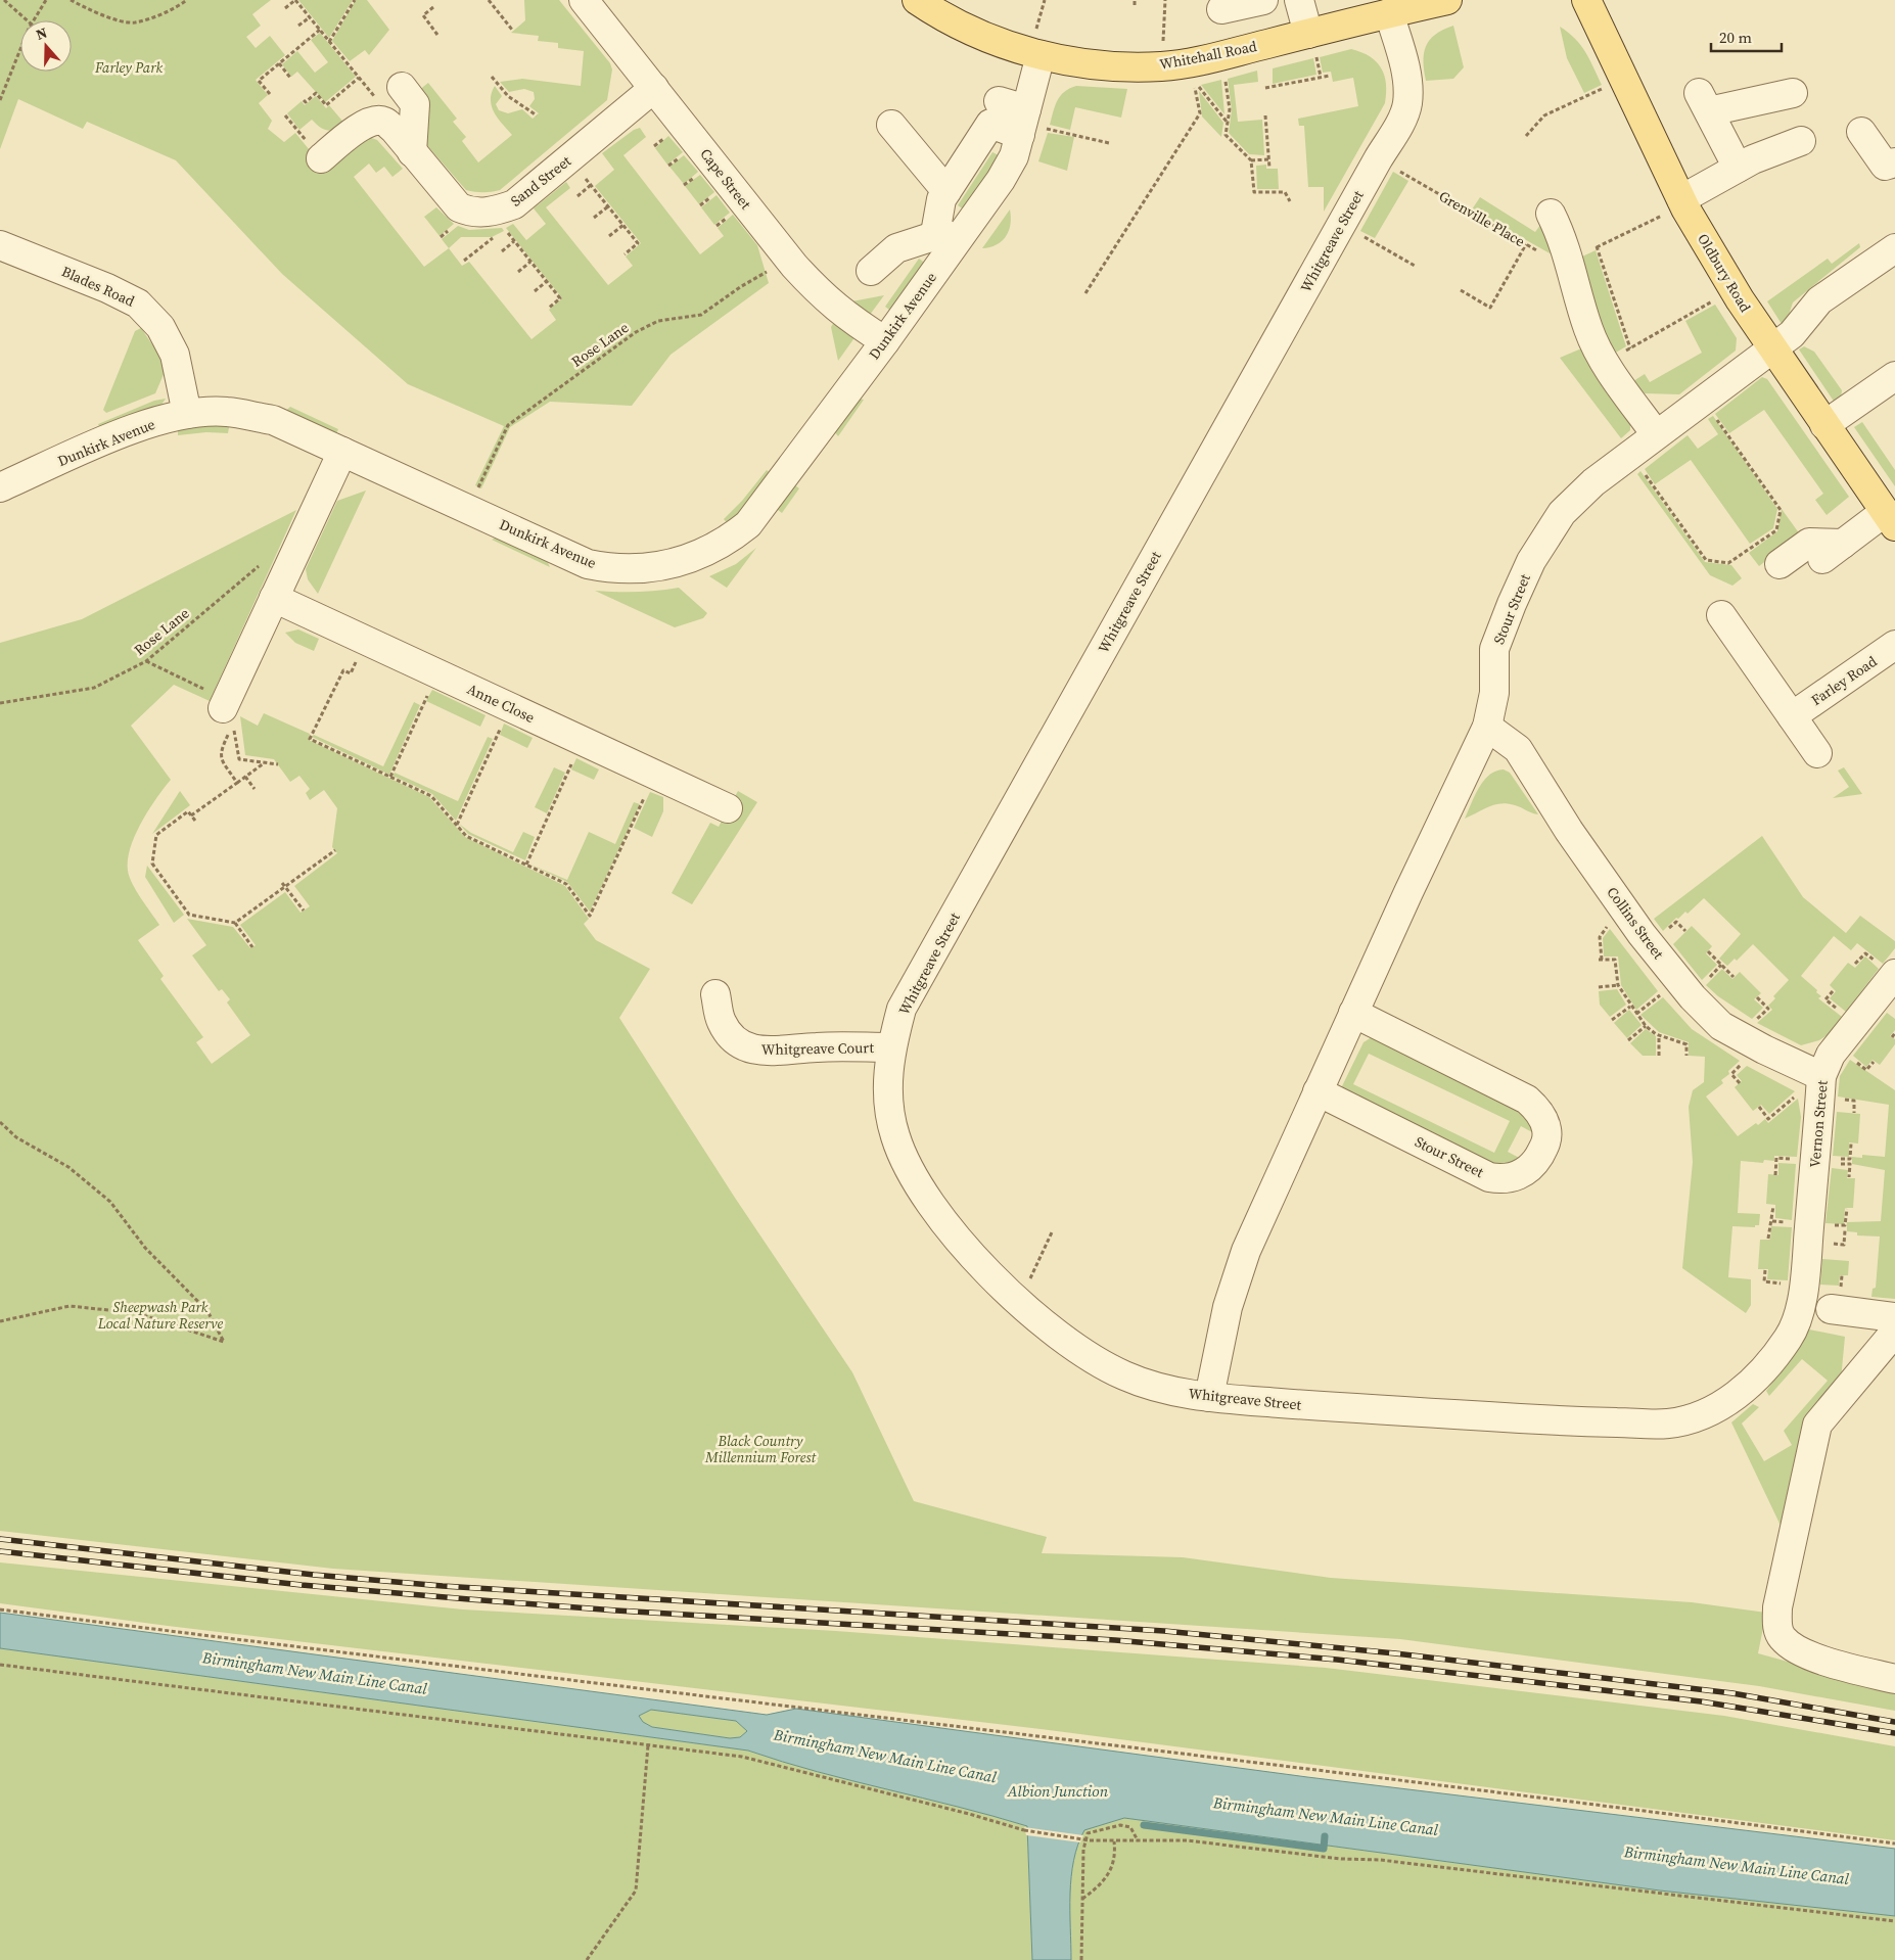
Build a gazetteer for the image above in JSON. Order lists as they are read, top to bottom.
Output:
{
  "streets": {
    "main road": ["Whitehall Road", "Oldbury Road"],
    "street": [
      "Cape Street",
      "Sand Street",
      "Whitgreave Street",
      "Blades Road",
      "Dunkirk Avenue",
      "Stour Street",
      "Farley Road",
      "Anne Close",
      "Collins Street",
      "Whitgreave Court",
      "Vernon Street"
    ],
    "path": ["Grenville Place", "Rose Lane"]
  },
  "crossings": [
    ["Whitehall Road", "Whitgreave Street"],
    ["Whitehall Road", "Dunkirk Avenue"],
    ["Cape Street", "Sand Street"],
    ["Cape Street", "Dunkirk Avenue"],
    ["Whitgreave Street", "Stour Street"],
    ["Whitgreave Street", "Whitgreave Court"],
    ["Whitgreave Street", "Vernon Street"],
    ["Oldbury Road", "Stour Street"],
    ["Blades Road", "Dunkirk Avenue"],
    ["Stour Street", "Collins Street"],
    ["Collins Street", "Vernon Street"]
  ],
  "water": ["Birmingham New Main Line Canal", "Albion Junction"],
  "parks": ["Farley Park", "Sheepwash Park Local Nature Reserve", "Black Country Millennium Forest"],
  "scale_bar": "20 m",
  "north": "top"
}
